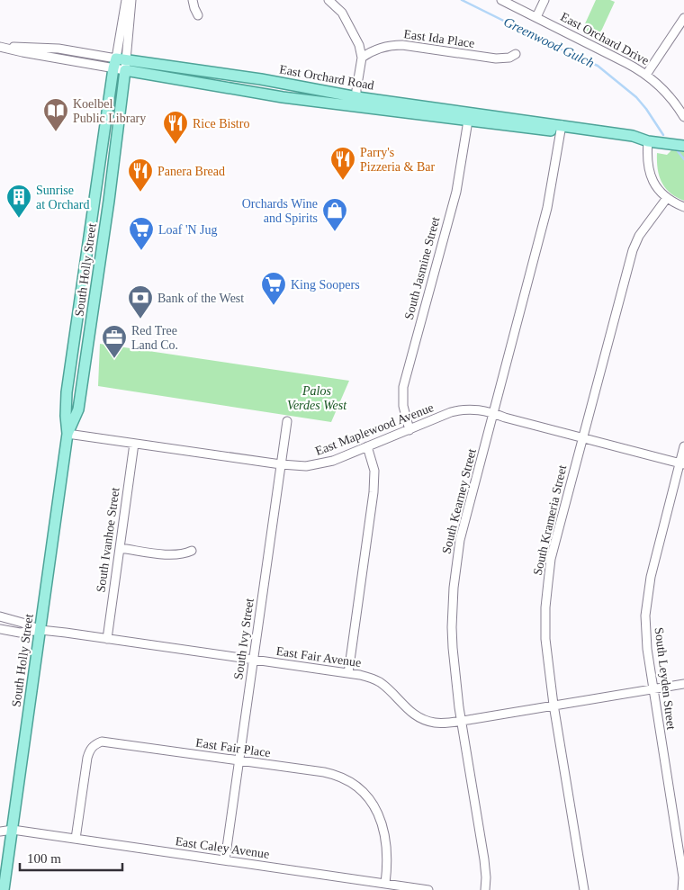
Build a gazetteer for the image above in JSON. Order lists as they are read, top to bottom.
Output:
{
  "streets": {
    "main road": ["East Orchard Road", "South Holly Street"],
    "street": [
      "East Ida Place",
      "East Orchard Drive",
      "South Jasmine Street",
      "East Maplewood Avenue",
      "South Kearney Street",
      "South Krameria Street",
      "South Ivanhoe Street",
      "South Ivy Street",
      "East Fair Avenue",
      "South Leyden Street",
      "East Fair Place",
      "East Caley Avenue"
    ]
  },
  "crossings": [
    ["East Orchard Road", "South Jasmine Street"],
    ["East Orchard Road", "South Holly Street"],
    ["East Orchard Road", "South Kearney Street"],
    ["South Jasmine Street", "East Maplewood Avenue"],
    ["South Holly Street", "East Maplewood Avenue"],
    ["South Holly Street", "East Fair Avenue"],
    ["South Holly Street", "East Caley Avenue"],
    ["East Maplewood Avenue", "South Kearney Street"],
    ["East Maplewood Avenue", "South Krameria Street"],
    ["East Maplewood Avenue", "South Ivanhoe Street"],
    ["East Maplewood Avenue", "South Ivy Street"],
    ["East Maplewood Avenue", "South Leyden Street"],
    ["South Kearney Street", "East Fair Avenue"],
    ["South Krameria Street", "East Fair Avenue"],
    ["South Ivanhoe Street", "East Fair Avenue"],
    ["South Ivy Street", "East Fair Avenue"],
    ["South Ivy Street", "East Fair Place"],
    ["South Ivy Street", "East Caley Avenue"],
    ["East Fair Avenue", "South Leyden Street"],
    ["East Fair Place", "East Caley Avenue"]
  ],
  "water": ["Greenwood Gulch"],
  "parks": ["Palos Verdes West"],
  "places": {
    "library": ["Koelbel Public Library"],
    "restaurant": ["Rice Bistro", "Parry's Pizzeria & Bar", "Panera Bread"],
    "building": ["Sunrise at Orchard"],
    "shop": ["Orchards Wine and Spirits"],
    "supermarket": ["Loaf 'N Jug", "King Soopers"],
    "bank": ["Bank of the West"],
    "office": ["Red Tree Land Co."]
  },
  "scale_bar": "100 m"
}
